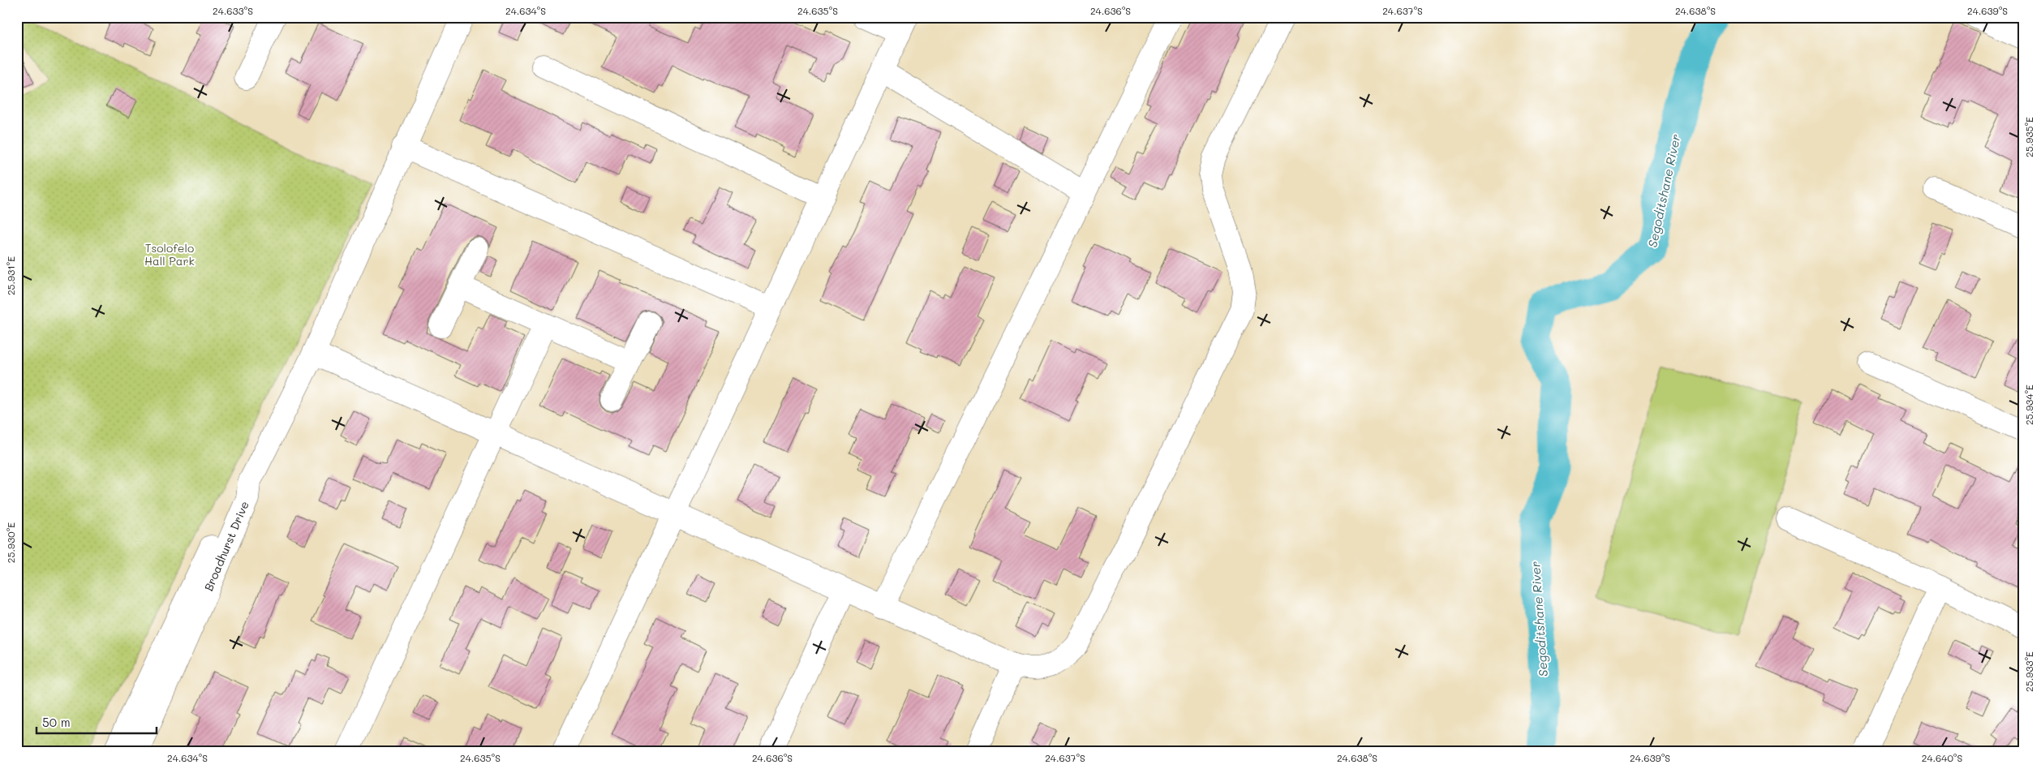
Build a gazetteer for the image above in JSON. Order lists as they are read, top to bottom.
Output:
{
  "streets": {
    "street": ["Broadhurst Drive"]
  },
  "water": ["Segoditshane River"],
  "parks": ["Tsolofelo Hall Park"],
  "scale_bar": "50 m",
  "coordinates": [
    "24.633°S",
    "24.634°S",
    "24.635°S",
    "24.636°S",
    "24.637°S",
    "24.638°S",
    "24.639°S",
    "25.935°E",
    "25.931°E",
    "25.934°E",
    "25.930°E",
    "25.933°E",
    "24.640°S"
  ]
}
